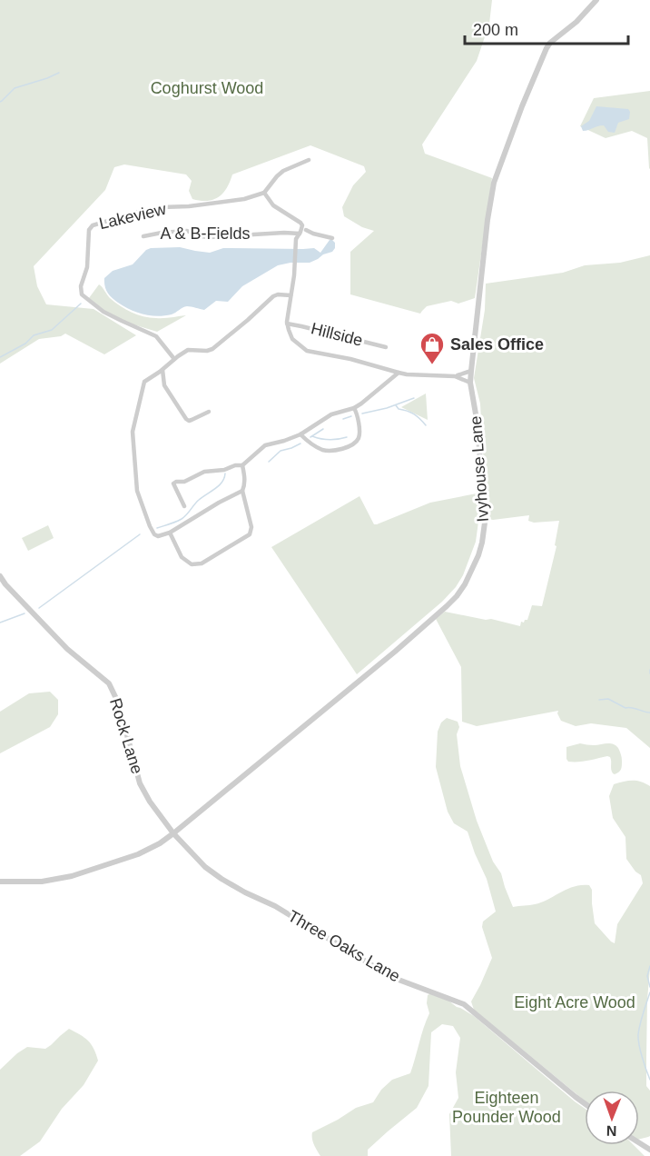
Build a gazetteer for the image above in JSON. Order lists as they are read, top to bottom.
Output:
{
  "streets": {
    "street": [
      "Lakeview",
      "A & B-Fields",
      "Hillside",
      "Ivyhouse Lane",
      "Rock Lane",
      "Three Oaks Lane"
    ]
  },
  "crossings": [
    ["Ivyhouse Lane", "Rock Lane"],
    ["Ivyhouse Lane", "Three Oaks Lane"],
    ["Rock Lane", "Three Oaks Lane"]
  ],
  "parks": ["Coghurst Wood", "Eight Acre Wood", "Eighteen Pounder Wood"],
  "places": {
    "shop": ["Sales Office"]
  },
  "scale_bar": "200 m",
  "north": "bottom"
}
